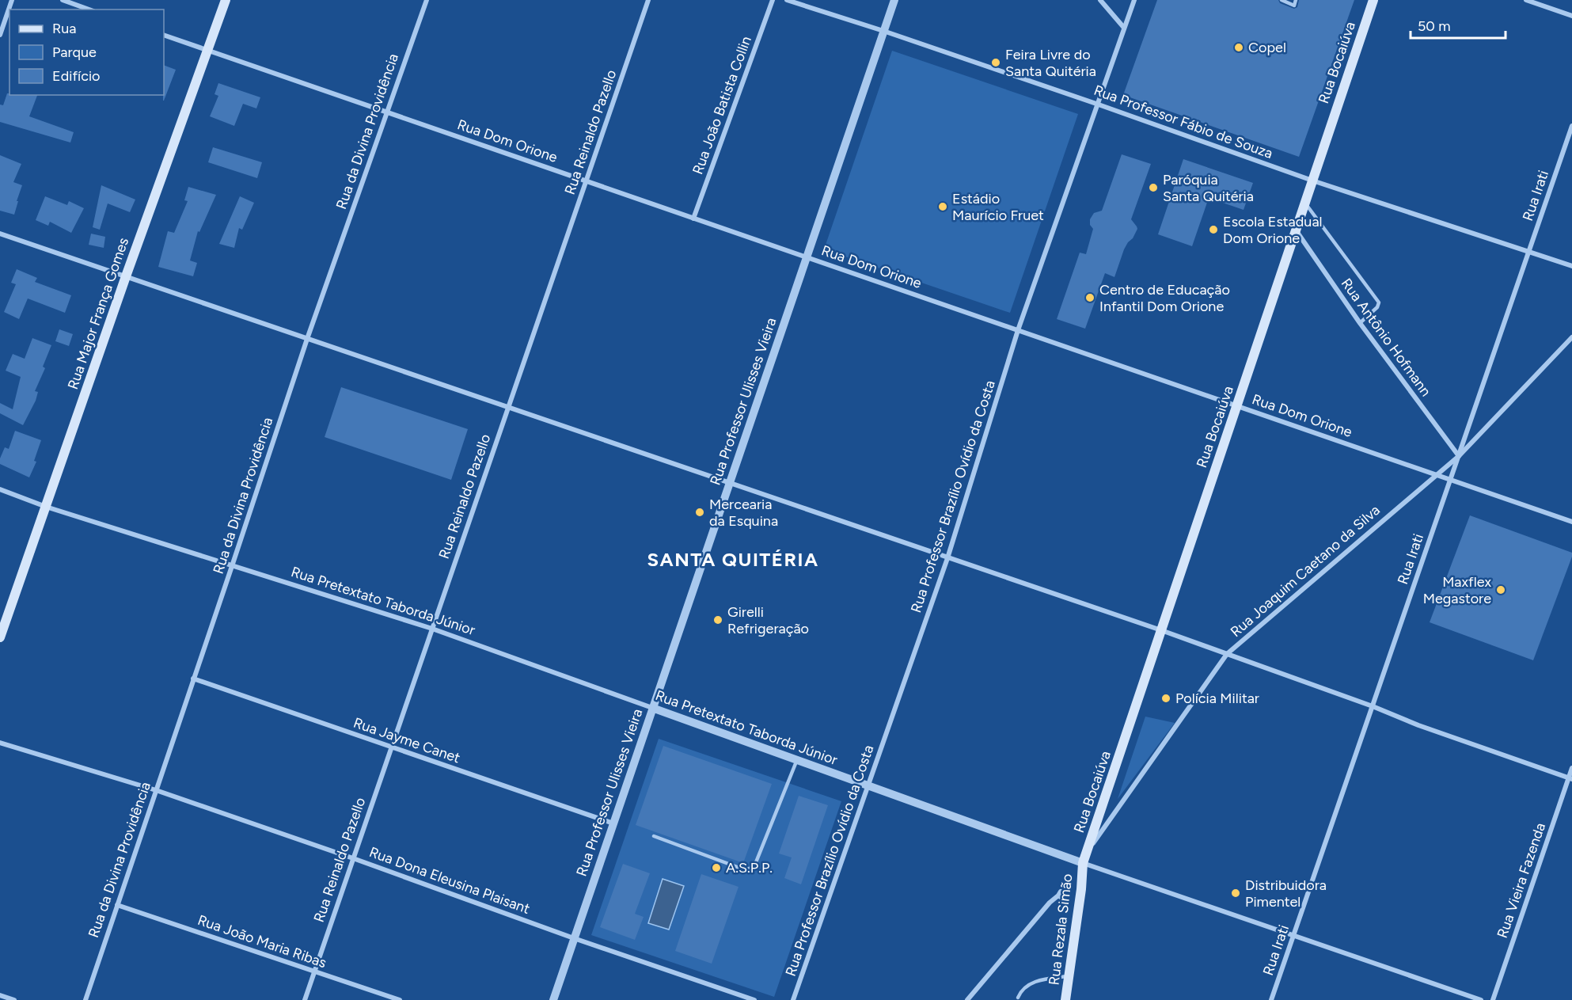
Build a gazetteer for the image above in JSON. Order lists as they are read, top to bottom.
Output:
{
  "streets": {
    "main road": ["Rua Bocaiúva", "Rua Major França Gomes", "Rua Rezala Simão"],
    "street": [
      "Rua João Batista Collin",
      "Rua Professor Fábio de Souza",
      "Rua da Divina Providência",
      "Rua Reinaldo Pazello",
      "Rua Dom Orione",
      "Rua Irati",
      "Rua Antônio Hofmann",
      "Rua Professor Ulisses Vieira",
      "Rua Professor Brazílio Ovídio da Costa",
      "Rua Joaquim Caetano da Silva",
      "Rua Pretextato Taborda Júnior",
      "Rua Jayme Canet",
      "Rua Dona Eleusina Plaisant",
      "Rua Vieira Fazenda",
      "Rua João Maria Ribas"
    ]
  },
  "crossings": [
    ["Rua Bocaiúva", "Rua Professor Fábio de Souza"],
    ["Rua Bocaiúva", "Rua Dom Orione"],
    ["Rua Bocaiúva", "Rua Antônio Hofmann"],
    ["Rua Bocaiúva", "Rua Joaquim Caetano da Silva"],
    ["Rua Bocaiúva", "Rua Pretextato Taborda Júnior"],
    ["Rua Bocaiúva", "Rua Rezala Simão"],
    ["Rua João Batista Collin", "Rua Dom Orione"],
    ["Rua Professor Fábio de Souza", "Rua Irati"],
    ["Rua Professor Fábio de Souza", "Rua Professor Ulisses Vieira"],
    ["Rua Professor Fábio de Souza", "Rua Professor Brazílio Ovídio da Costa"],
    ["Rua da Divina Providência", "Rua Dom Orione"],
    ["Rua da Divina Providência", "Rua Pretextato Taborda Júnior"],
    ["Rua da Divina Providência", "Rua Jayme Canet"],
    ["Rua da Divina Providência", "Rua Dona Eleusina Plaisant"],
    ["Rua da Divina Providência", "Rua João Maria Ribas"],
    ["Rua Reinaldo Pazello", "Rua Dom Orione"],
    ["Rua Reinaldo Pazello", "Rua Pretextato Taborda Júnior"],
    ["Rua Reinaldo Pazello", "Rua Jayme Canet"],
    ["Rua Reinaldo Pazello", "Rua Dona Eleusina Plaisant"],
    ["Rua Reinaldo Pazello", "Rua João Maria Ribas"],
    ["Rua Dom Orione", "Rua Irati"],
    ["Rua Dom Orione", "Rua Major França Gomes"],
    ["Rua Dom Orione", "Rua Professor Ulisses Vieira"],
    ["Rua Dom Orione", "Rua Professor Brazílio Ovídio da Costa"],
    ["Rua Dom Orione", "Rua Joaquim Caetano da Silva"],
    ["Rua Irati", "Rua Antônio Hofmann"],
    ["Rua Irati", "Rua Joaquim Caetano da Silva"],
    ["Rua Irati", "Rua Pretextato Taborda Júnior"],
    ["Rua Major França Gomes", "Rua Pretextato Taborda Júnior"],
    ["Rua Antônio Hofmann", "Rua Joaquim Caetano da Silva"],
    ["Rua Professor Ulisses Vieira", "Rua Pretextato Taborda Júnior"],
    ["Rua Professor Ulisses Vieira", "Rua Jayme Canet"],
    ["Rua Professor Ulisses Vieira", "Rua Dona Eleusina Plaisant"],
    ["Rua Professor Brazílio Ovídio da Costa", "Rua Pretextato Taborda Júnior"],
    ["Rua Pretextato Taborda Júnior", "Rua Rezala Simão"]
  ],
  "districts": ["SANTA QUITÉRIA"],
  "places": [
    "Copel",
    "Feira Livre do Santa Quitéria",
    "Paróquia Santa Quitéria",
    "Estádio Maurício Fruet",
    "Escola Estadual Dom Orione",
    "Centro de Educação Infantil Dom Orione",
    "Mercearia da Esquina",
    "Maxflex Megastore",
    "Girelli Refrigeração",
    "Polícia Militar",
    "A.S.P.P.",
    "Distribuidora Pimentel"
  ],
  "legend": ["Rua", "Parque", "Edifício"],
  "scale_bar": "50 m"
}
